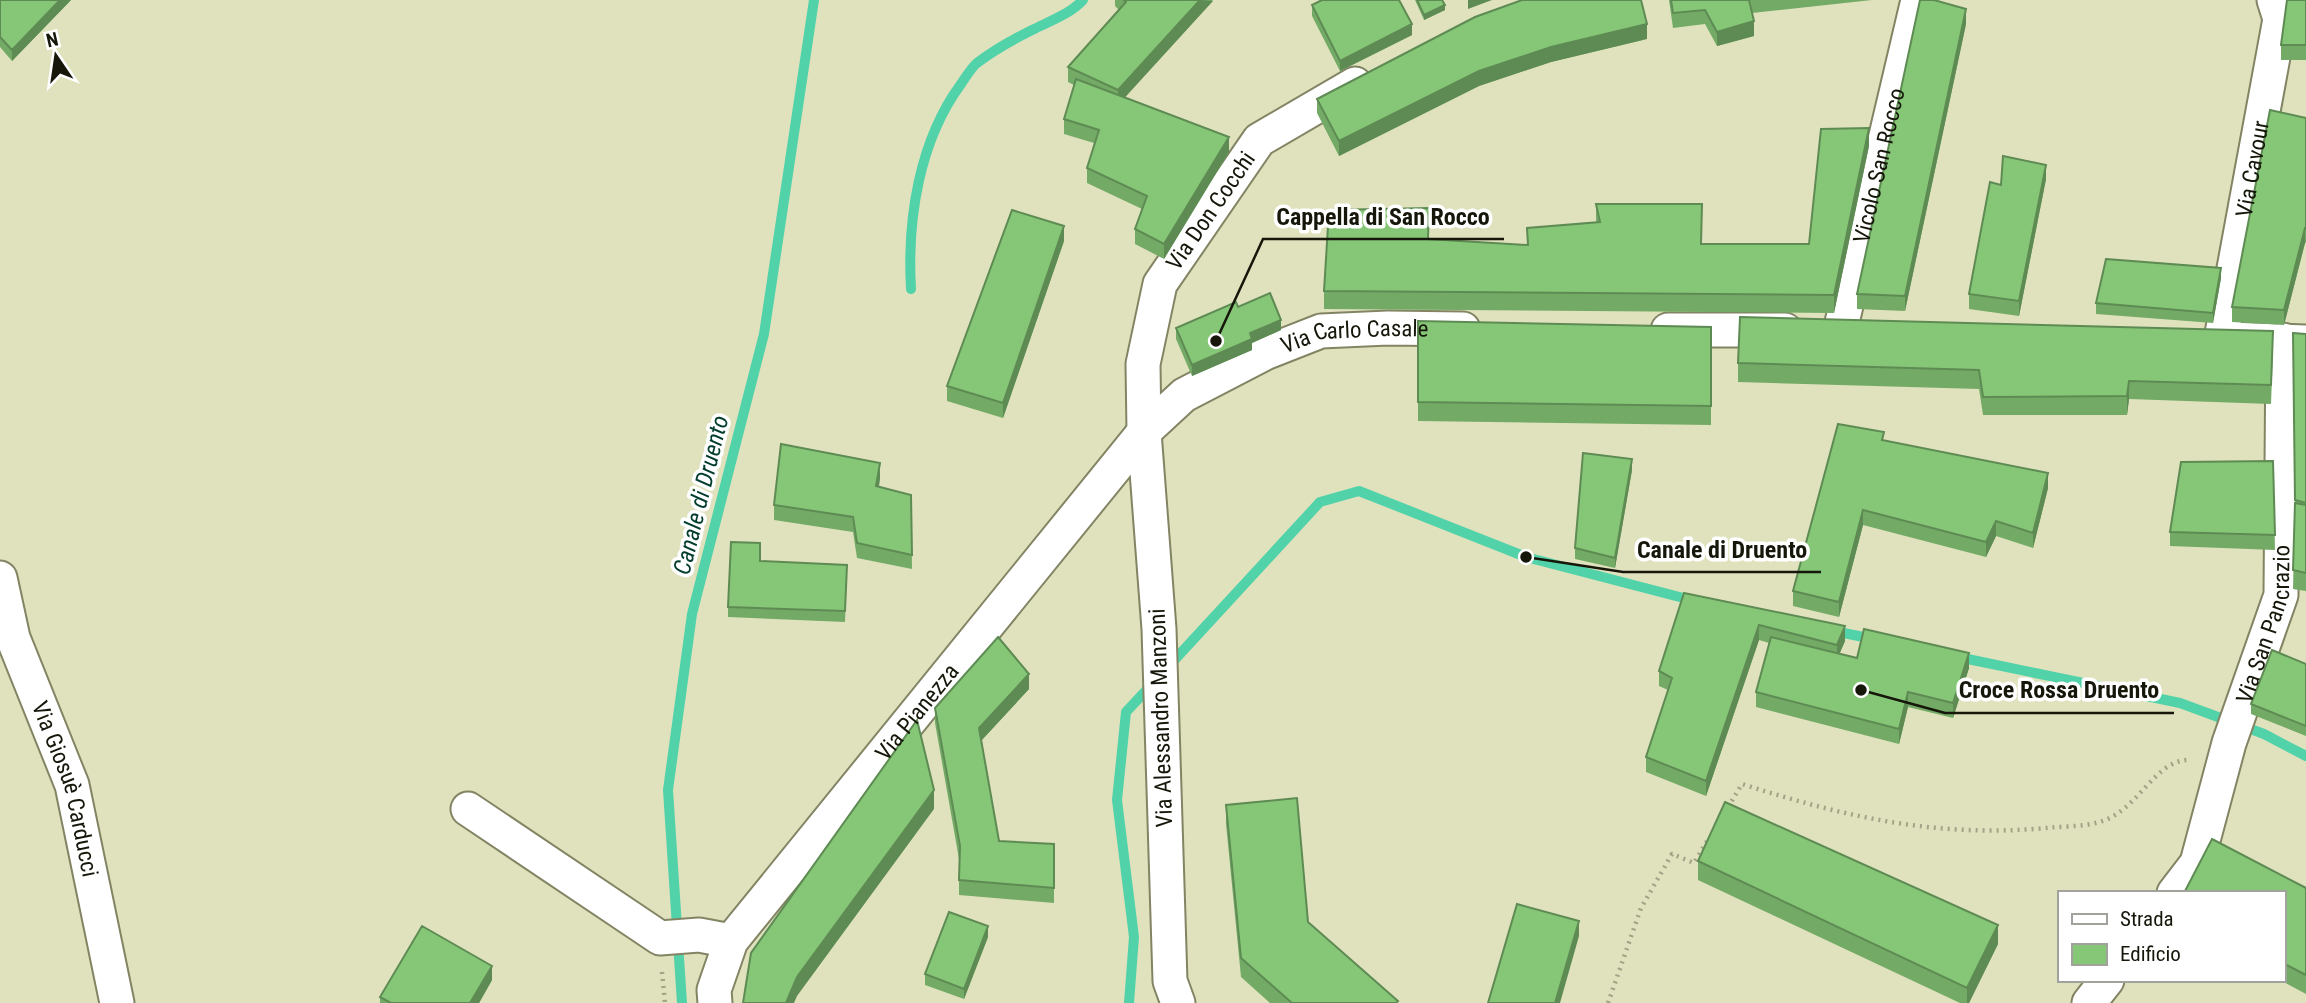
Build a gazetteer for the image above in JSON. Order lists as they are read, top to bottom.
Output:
{
  "streets": {
    "street": [
      "Vicolo San Rocco",
      "Via Cavour",
      "Via Don Cocchi",
      "Via Carlo Casale",
      "Via San Pancrazio",
      "Via Pianezza",
      "Via Alessandro Manzoni",
      "Via Giosuè Carducci"
    ]
  },
  "crossings": [
    ["Via Cavour", "Via San Pancrazio"],
    ["Via Don Cocchi", "Via Carlo Casale"],
    ["Via Don Cocchi", "Via Pianezza"],
    ["Via Don Cocchi", "Via Alessandro Manzoni"],
    ["Via Carlo Casale", "Via Pianezza"],
    ["Via Carlo Casale", "Via Alessandro Manzoni"],
    ["Via Pianezza", "Via Alessandro Manzoni"]
  ],
  "water": ["Canale di Druento"],
  "places": ["Cappella di San Rocco", "Canale di Druento", "Croce Rossa Druento"],
  "legend": ["Strada", "Edificio"],
  "north": "top"
}
